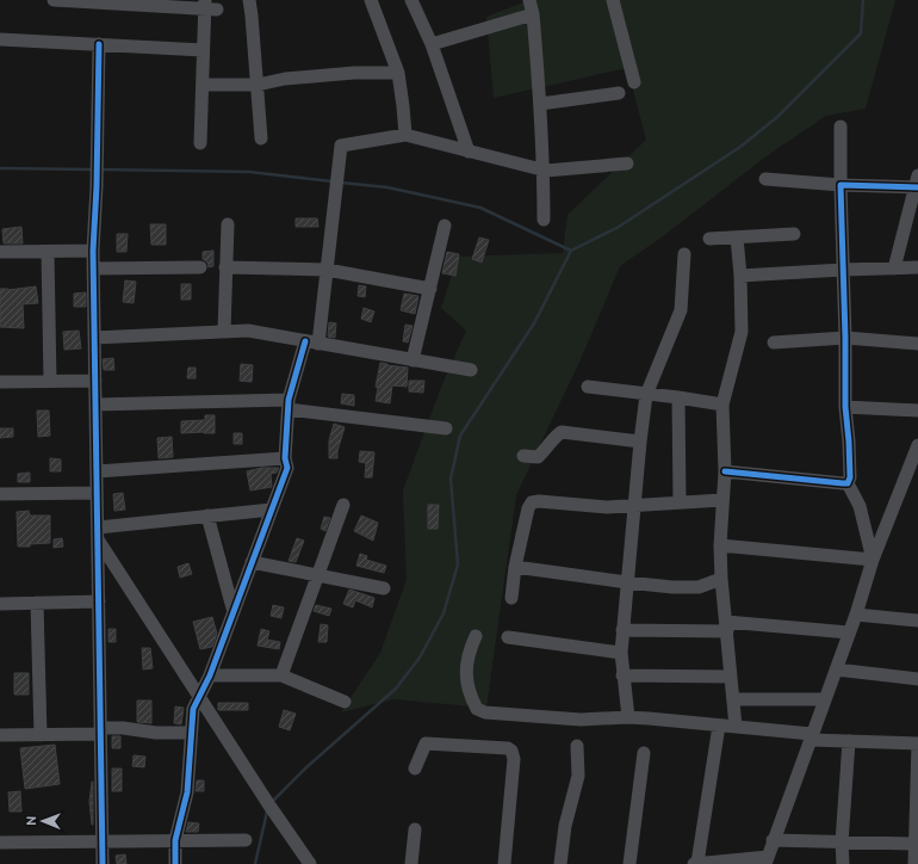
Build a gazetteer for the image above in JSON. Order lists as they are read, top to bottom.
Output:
{
  "north": "left"
}
